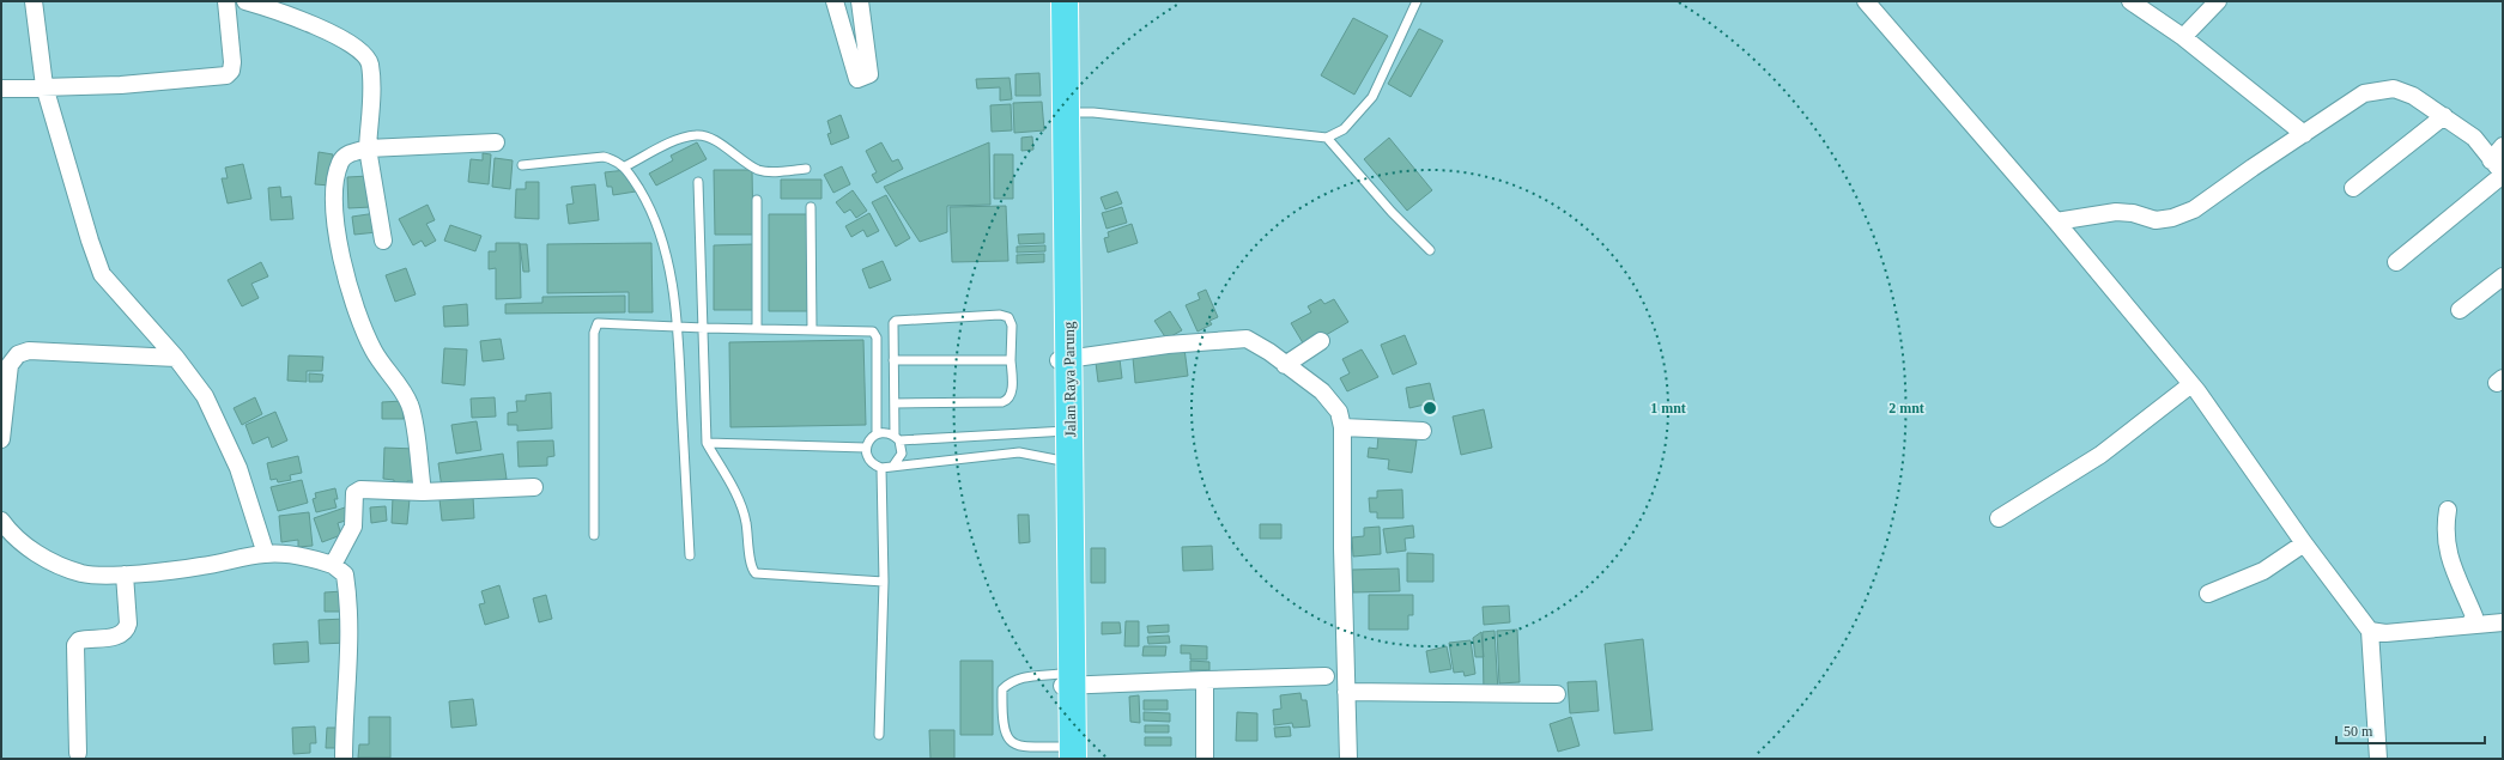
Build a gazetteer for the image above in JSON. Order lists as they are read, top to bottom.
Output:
{
  "streets": {
    "highway": ["Jalan Raya Parung"]
  },
  "scale_bar": "50 m",
  "rings": ["1 mnt", "2 mnt"]
}
